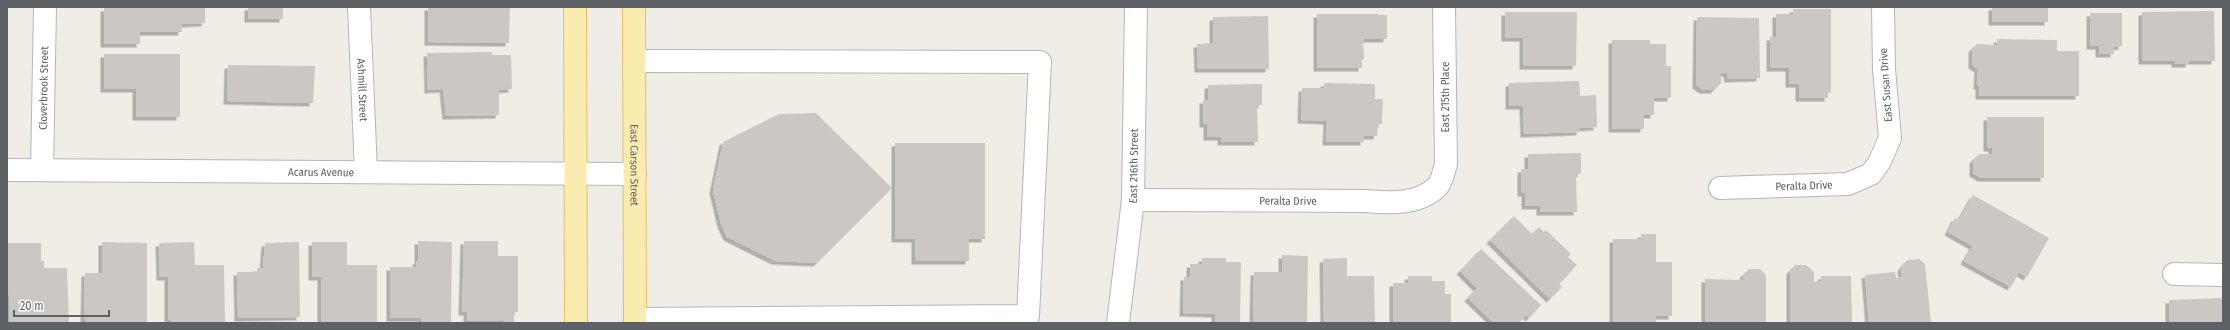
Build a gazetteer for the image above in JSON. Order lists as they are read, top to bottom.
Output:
{
  "streets": {
    "main road": ["East Carson Street"],
    "street": [
      "East Susan Drive",
      "Cloverbrook Street",
      "Ashmill Street",
      "East 215th Place",
      "East 216th Street",
      "Acarus Avenue",
      "Peralta Drive"
    ]
  },
  "crossings": [
    ["East Susan Drive", "Peralta Drive"],
    ["Cloverbrook Street", "Acarus Avenue"],
    ["Ashmill Street", "Acarus Avenue"],
    ["East 215th Place", "Peralta Drive"],
    ["East Carson Street", "Acarus Avenue"],
    ["East 216th Street", "Peralta Drive"]
  ],
  "scale_bar": "20 m"
}
